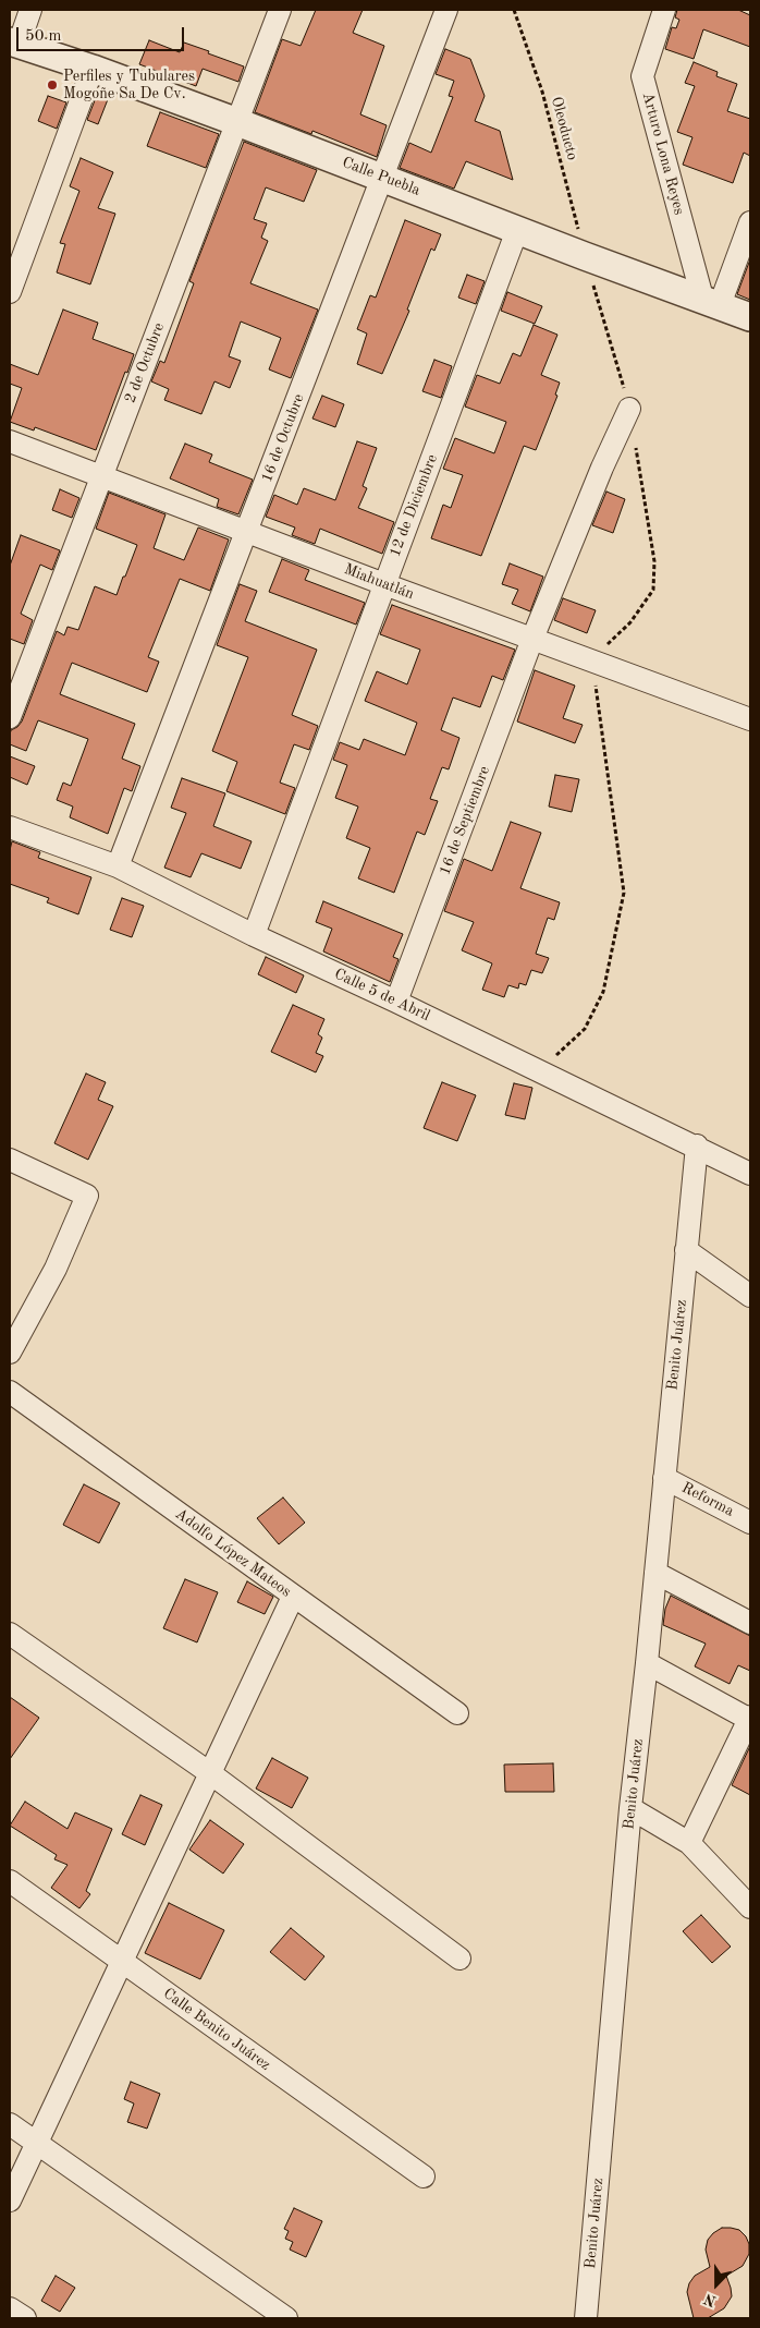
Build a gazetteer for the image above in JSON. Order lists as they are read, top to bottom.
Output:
{
  "streets": {
    "street": [
      "Arturo Lona Reyes",
      "Calle Puebla",
      "2 de Octubre",
      "16 de Octubre",
      "12 de Diciembre",
      "Miahuatlán",
      "16 de Septiembre",
      "Calle 5 de Abril",
      "Benito Juárez",
      "Reforma",
      "Adolfo López Mateos",
      "Calle Benito Juárez"
    ],
    "path": ["Oleoducto"]
  },
  "crossings": [
    ["Oleoducto", "Calle Puebla"],
    ["Arturo Lona Reyes", "Calle Puebla"],
    ["Calle Puebla", "2 de Octubre"],
    ["Calle Puebla", "16 de Octubre"],
    ["Calle Puebla", "12 de Diciembre"],
    ["2 de Octubre", "Miahuatlán"],
    ["16 de Octubre", "Miahuatlán"],
    ["16 de Octubre", "Calle 5 de Abril"],
    ["12 de Diciembre", "Miahuatlán"],
    ["12 de Diciembre", "Calle 5 de Abril"],
    ["Miahuatlán", "16 de Septiembre"],
    ["16 de Septiembre", "Calle 5 de Abril"],
    ["Calle 5 de Abril", "Benito Juárez"],
    ["Benito Juárez", "Reforma"]
  ],
  "places": ["Perfiles y Tubulares Mogoñe Sa De Cv."],
  "scale_bar": "50 m",
  "north": "bottom"
}
